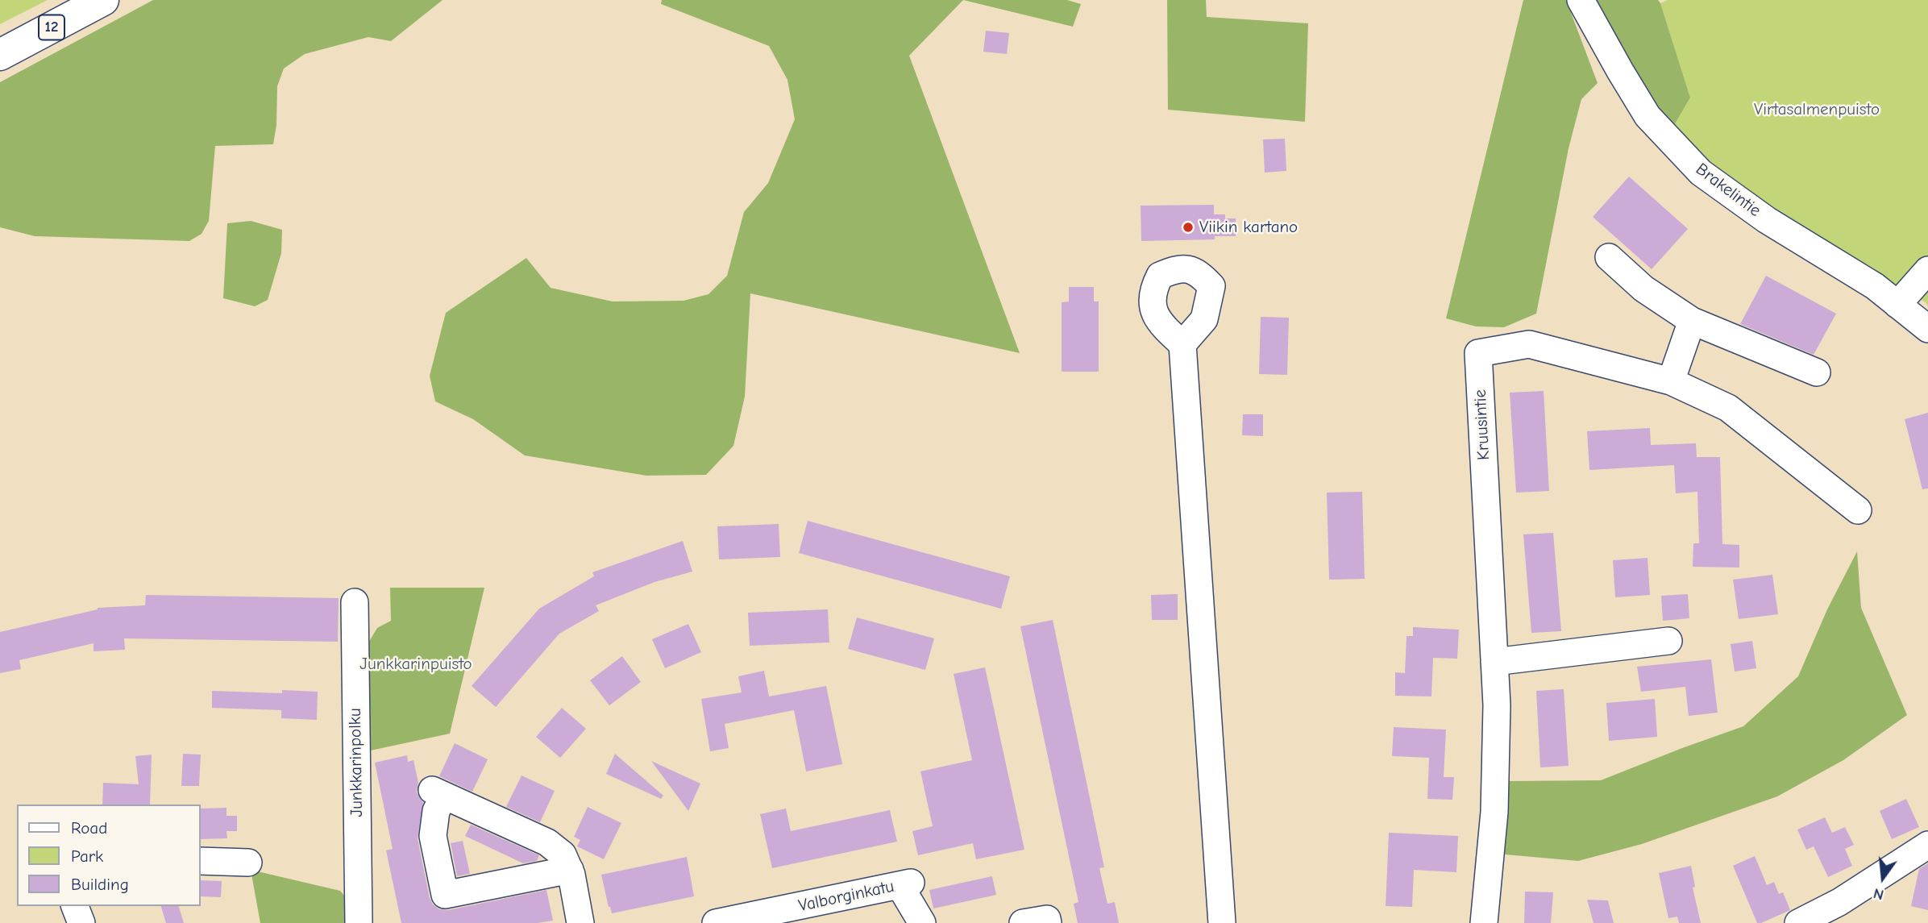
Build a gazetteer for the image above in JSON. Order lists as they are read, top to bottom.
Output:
{
  "streets": {
    "highway": ["12"],
    "street": [
      "Brakelintie",
      "Kruusintie",
      "Junkkarinpolku",
      "Valborginkatu"
    ]
  },
  "parks": ["Virtasalmenpuisto", "Junkkarinpuisto"],
  "places": ["Viikin kartano"],
  "legend": ["Road", "Park", "Building"],
  "north": "bottom"
}
